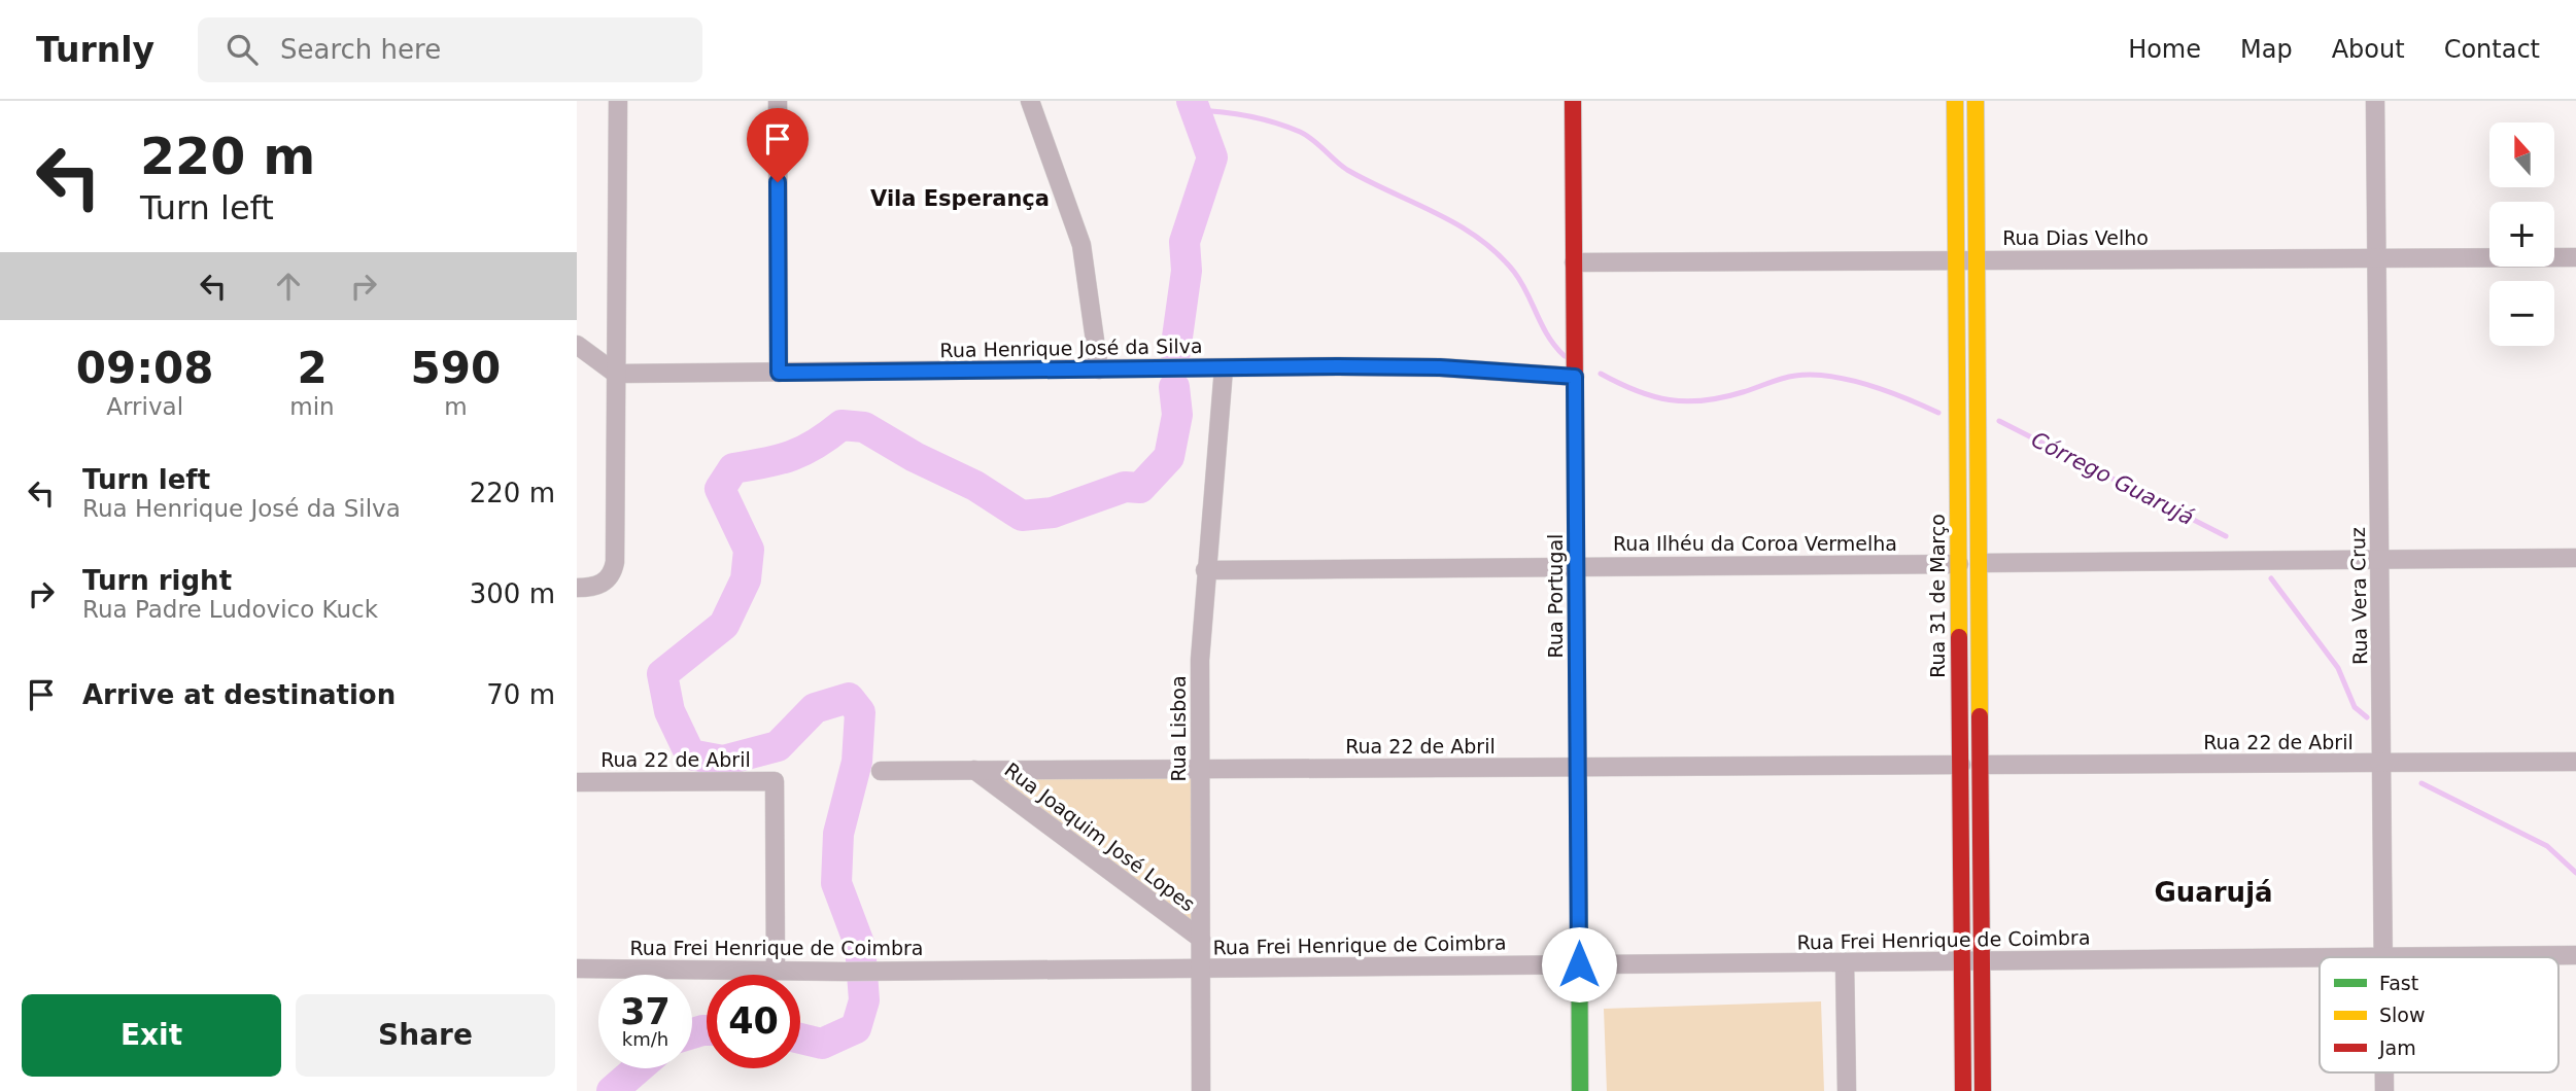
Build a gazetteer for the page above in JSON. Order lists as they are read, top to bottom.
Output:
{
  "streets": {
    "main road": ["Rua Portugal", "Rua 31 de Março"],
    "street": [
      "Rua Dias Velho",
      "Rua Henrique José da Silva",
      "Rua Ilhéu da Coroa Vermelha",
      "Rua Vera Cruz",
      "Rua Lisboa",
      "Rua 22 de Abril",
      "Rua Joaquim José Lopes",
      "Rua Frei Henrique de Coimbra"
    ]
  },
  "crossings": [
    ["Rua Dias Velho", "Rua Portugal"],
    ["Rua Dias Velho", "Rua 31 de Março"],
    ["Rua Dias Velho", "Rua Vera Cruz"],
    ["Rua Henrique José da Silva", "Rua Portugal"],
    ["Rua Henrique José da Silva", "Rua Lisboa"],
    ["Rua Ilhéu da Coroa Vermelha", "Rua Portugal"],
    ["Rua Ilhéu da Coroa Vermelha", "Rua 31 de Março"],
    ["Rua Ilhéu da Coroa Vermelha", "Rua Lisboa"],
    ["Rua Portugal", "Rua 22 de Abril"],
    ["Rua Portugal", "Rua Frei Henrique de Coimbra"],
    ["Rua 31 de Março", "Rua 22 de Abril"],
    ["Rua 31 de Março", "Rua Frei Henrique de Coimbra"],
    ["Rua Vera Cruz", "Rua 22 de Abril"],
    ["Rua Vera Cruz", "Rua Frei Henrique de Coimbra"],
    ["Rua Lisboa", "Rua 22 de Abril"],
    ["Rua Lisboa", "Rua Joaquim José Lopes"],
    ["Rua Lisboa", "Rua Frei Henrique de Coimbra"],
    ["Rua 22 de Abril", "Rua Joaquim José Lopes"],
    ["Rua 22 de Abril", "Rua Frei Henrique de Coimbra"]
  ],
  "districts": ["Vila Esperança", "Guarujá"],
  "water": ["Córrego Guarujá"],
  "legend": ["Fast", "Slow", "Jam"],
  "north": "top",
  "page": {
    "header": "Turnly",
    "search": "Search here",
    "nav": [
      "Home",
      "Map",
      "About",
      "Contact"
    ],
    "turn": ["220 m", "Turn left"],
    "map_buttons": ["+", "−"],
    "eta": [
      "09:08",
      "Arrival",
      "2",
      "min",
      "590",
      "m"
    ],
    "list": [
      {
        "name": "Turn left",
        "note": "Rua Henrique José da Silva",
        "value": "220 m"
      },
      {
        "name": "Turn right",
        "note": "Rua Padre Ludovico Kuck",
        "value": "300 m"
      },
      {
        "name": "Arrive at destination",
        "value": "70 m"
      }
    ],
    "speed": "37 km/h",
    "limit": "40",
    "buttons": ["Exit", "Share"]
  }
}
